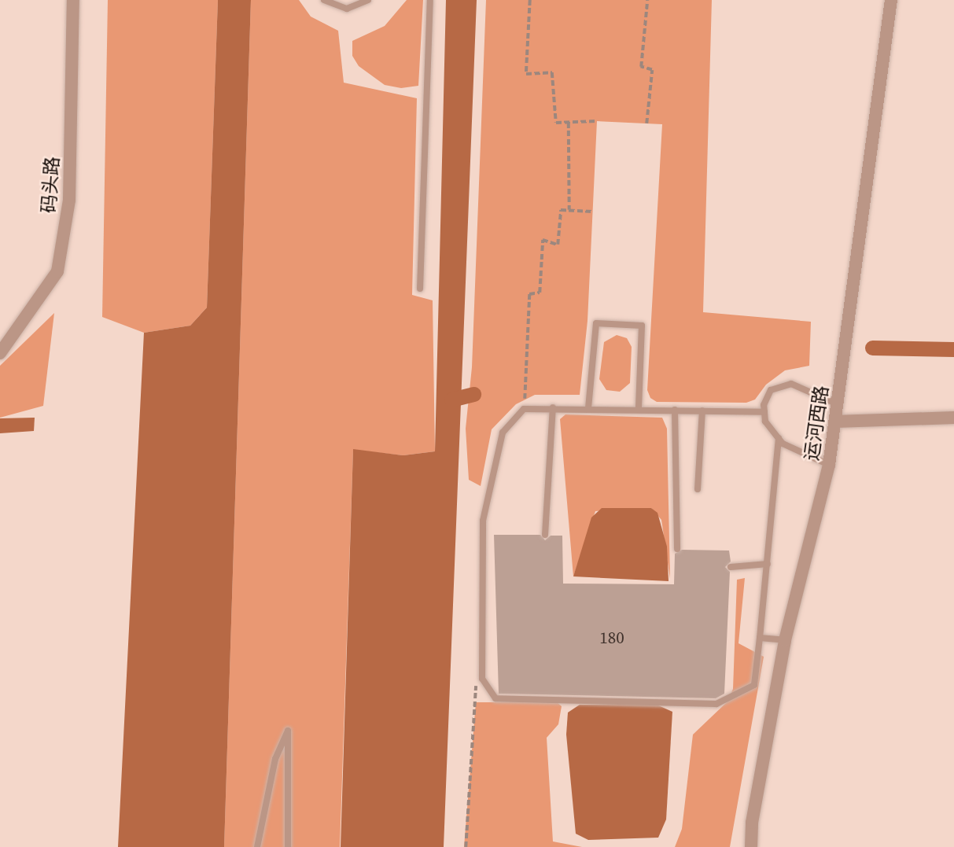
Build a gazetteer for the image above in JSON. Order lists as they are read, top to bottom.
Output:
{
  "streets": {
    "street": ["码头路", "运河西路"]
  },
  "house_numbers": ["180"]
}
